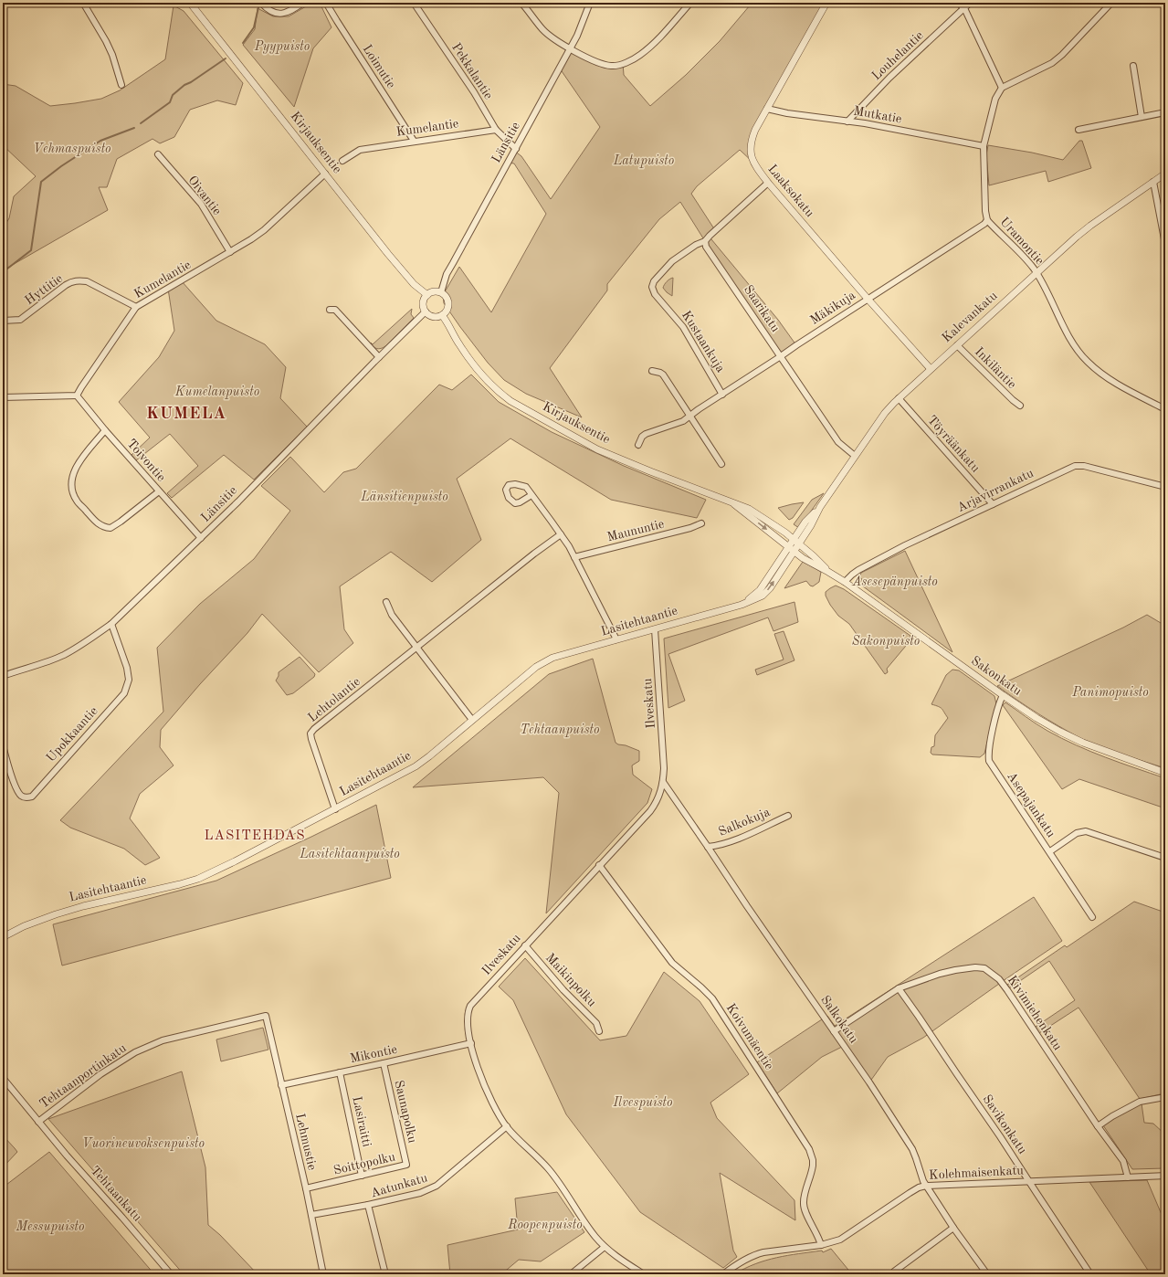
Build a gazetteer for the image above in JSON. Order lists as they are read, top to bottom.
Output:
{
  "streets": {
    "street": [
      "Louhelantie",
      "Loimutie",
      "Pekkalantie",
      "Mutkatie",
      "Kumelantie",
      "Kirjauksentie",
      "Länsitie",
      "Laaksokatu",
      "Oivantie",
      "Uramontie",
      "Hyttitie",
      "Mäkikuja",
      "Saarikatu",
      "Kalevankatu",
      "Kustaankuja",
      "Inkiläntie",
      "Töyräänkatu",
      "Toivontie",
      "Arjavirrankatu",
      "Maununtie",
      "Lasitehtaantie",
      "Sakonkatu",
      "Lehtolantie",
      "Ilveskatu",
      "Upokkaantie",
      "Asepajankatu",
      "Salkokuja",
      "Maikinpolku",
      "Kivimiehenkatu",
      "Salkokatu",
      "Koivumäentie",
      "Mikontie",
      "Tehtaanportinkatu",
      "Saunapolku",
      "Lasiraitti",
      "Savikonkatu",
      "Lehmustie",
      "Soittopolku",
      "Kolehmaisenkatu",
      "Aatunkatu",
      "Tehtaankatu"
    ]
  },
  "crossings": [
    ["Louhelantie", "Mutkatie"],
    ["Loimutie", "Kumelantie"],
    ["Pekkalantie", "Kumelantie"],
    ["Pekkalantie", "Länsitie"],
    ["Mutkatie", "Laaksokatu"],
    ["Mutkatie", "Uramontie"],
    ["Kumelantie", "Kirjauksentie"],
    ["Kumelantie", "Oivantie"],
    ["Kumelantie", "Hyttitie"],
    ["Kumelantie", "Toivontie"],
    ["Kirjauksentie", "Länsitie"],
    ["Kirjauksentie", "Kalevankatu"],
    ["Kirjauksentie", "Lasitehtaantie"],
    ["Kirjauksentie", "Sakonkatu"],
    ["Länsitie", "Toivontie"],
    ["Länsitie", "Upokkaantie"],
    ["Laaksokatu", "Mäkikuja"],
    ["Laaksokatu", "Kalevankatu"],
    ["Uramontie", "Mäkikuja"],
    ["Uramontie", "Kalevankatu"],
    ["Mäkikuja", "Saarikatu"],
    ["Mäkikuja", "Kustaankuja"],
    ["Saarikatu", "Kalevankatu"],
    ["Saarikatu", "Kustaankuja"],
    ["Kalevankatu", "Inkiläntie"],
    ["Kalevankatu", "Töyräänkatu"],
    ["Kalevankatu", "Lasitehtaantie"],
    ["Kalevankatu", "Sakonkatu"],
    ["Töyräänkatu", "Arjavirrankatu"],
    ["Arjavirrankatu", "Sakonkatu"],
    ["Lasitehtaantie", "Sakonkatu"],
    ["Lasitehtaantie", "Lehtolantie"],
    ["Lasitehtaantie", "Ilveskatu"],
    ["Sakonkatu", "Asepajankatu"],
    ["Ilveskatu", "Maikinpolku"],
    ["Ilveskatu", "Salkokatu"],
    ["Ilveskatu", "Koivumäentie"],
    ["Ilveskatu", "Mikontie"],
    ["Ilveskatu", "Aatunkatu"],
    ["Salkokuja", "Salkokatu"],
    ["Kivimiehenkatu", "Salkokatu"],
    ["Kivimiehenkatu", "Savikonkatu"],
    ["Kivimiehenkatu", "Kolehmaisenkatu"],
    ["Salkokatu", "Kolehmaisenkatu"],
    ["Koivumäentie", "Kolehmaisenkatu"],
    ["Mikontie", "Saunapolku"],
    ["Mikontie", "Lasiraitti"],
    ["Mikontie", "Lehmustie"],
    ["Tehtaanportinkatu", "Lehmustie"],
    ["Tehtaanportinkatu", "Tehtaankatu"],
    ["Saunapolku", "Soittopolku"],
    ["Lasiraitti", "Soittopolku"],
    ["Savikonkatu", "Kolehmaisenkatu"],
    ["Lehmustie", "Soittopolku"]
  ],
  "districts": ["KUMELA", "LASITEHDAS"],
  "parks": [
    "Pyypuisto",
    "Vehmaspuisto",
    "Latupuisto",
    "Kumelanpuisto",
    "Länsitienpuisto",
    "Asesepänpuisto",
    "Sakonpuisto",
    "Panimopuisto",
    "Tehtaanpuisto",
    "Lasitehtaanpuisto",
    "Ilvespuisto",
    "Vuorineuvoksenpuisto",
    "Roopenpuisto",
    "Messupuisto"
  ]
}
